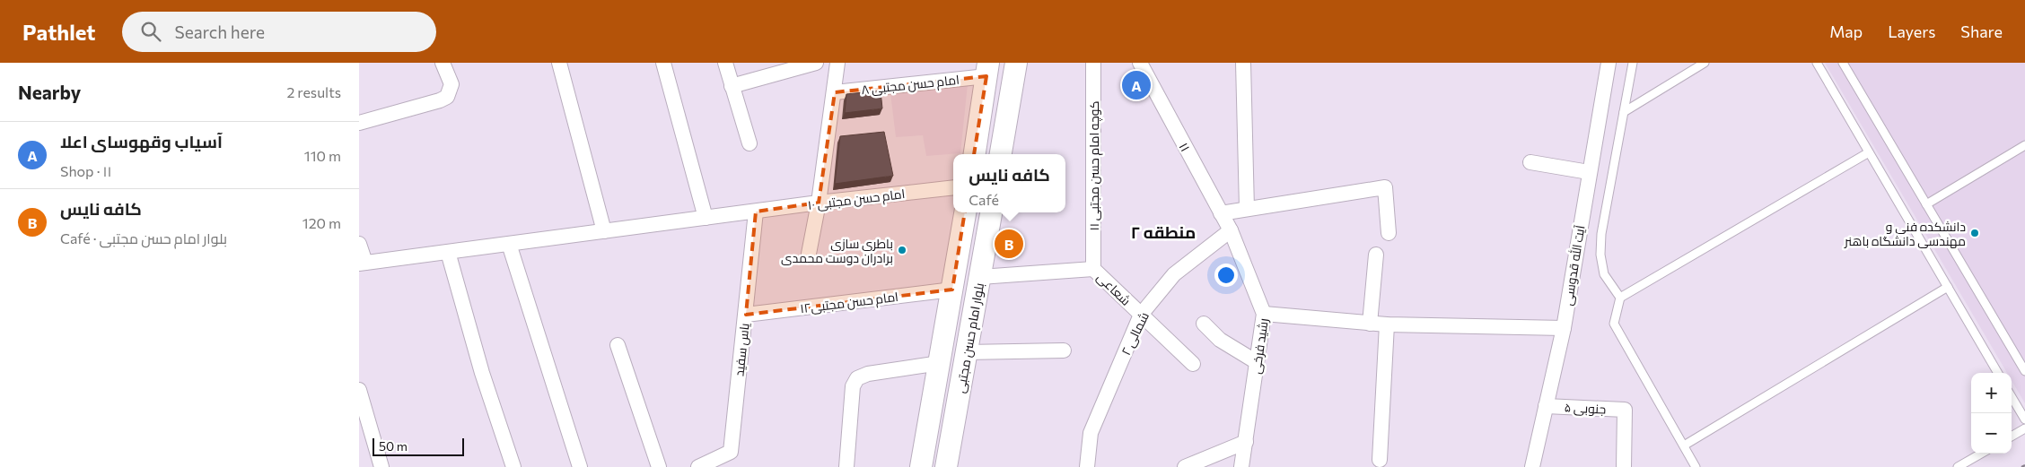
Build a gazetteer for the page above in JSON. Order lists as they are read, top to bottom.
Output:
{
  "streets": {
    "main road": ["بلوار امام حسن مجتبی"],
    "street": [
      "امام حسن مجتبی ۸",
      "۱۱",
      "کوچه امام حسن مجتبی ۱۱",
      "امام حسن مجتبی ۱۰",
      "آیت الله قدوسی",
      "شعاعی",
      "امام حسن مجتبی۱۲",
      "۲ شمالی",
      "رشید فرخی",
      "یاس سفید",
      "۵ جنوبی"
    ]
  },
  "crossings": [
    ["۱۱", "۲ شمالی"],
    ["۱۱", "رشید فرخی"],
    ["کوچه امام حسن مجتبی ۱۱", "شعاعی"],
    ["امام حسن مجتبی ۱۰", "یاس سفید"],
    ["آیت الله قدوسی", "۵ جنوبی"],
    ["شعاعی", "۲ شمالی"],
    ["امام حسن مجتبی۱۲", "بلوار امام حسن مجتبی"],
    ["امام حسن مجتبی۱۲", "یاس سفید"],
    ["۲ شمالی", "رشید فرخی"]
  ],
  "districts": ["منطقه ۲"],
  "places": ["دانشکده فنی و مهندسی دانشگاه باهنر", "باطری سازی برادران دوست محمدی"],
  "scale_bar": "50 m",
  "page": {
    "header": "Pathlet",
    "search": "Search here",
    "nav": ["Map", "Layers", "Share"],
    "heading": ["Nearby", "2 results"],
    "pins": ["A", "B"],
    "list": [
      {
        "mark": "A",
        "name": "آسیاب وقهوسای اعلا",
        "note": "Shop · ۱۱",
        "value": "110 m"
      },
      {
        "mark": "B",
        "name": "کافه نایس",
        "note": "Café · بلوار امام حسن مجتبی",
        "value": "120 m"
      }
    ],
    "popup": ["کافه نایس", "Café"],
    "map_buttons": ["+", "−"],
    "scale": "50 m"
  }
}
